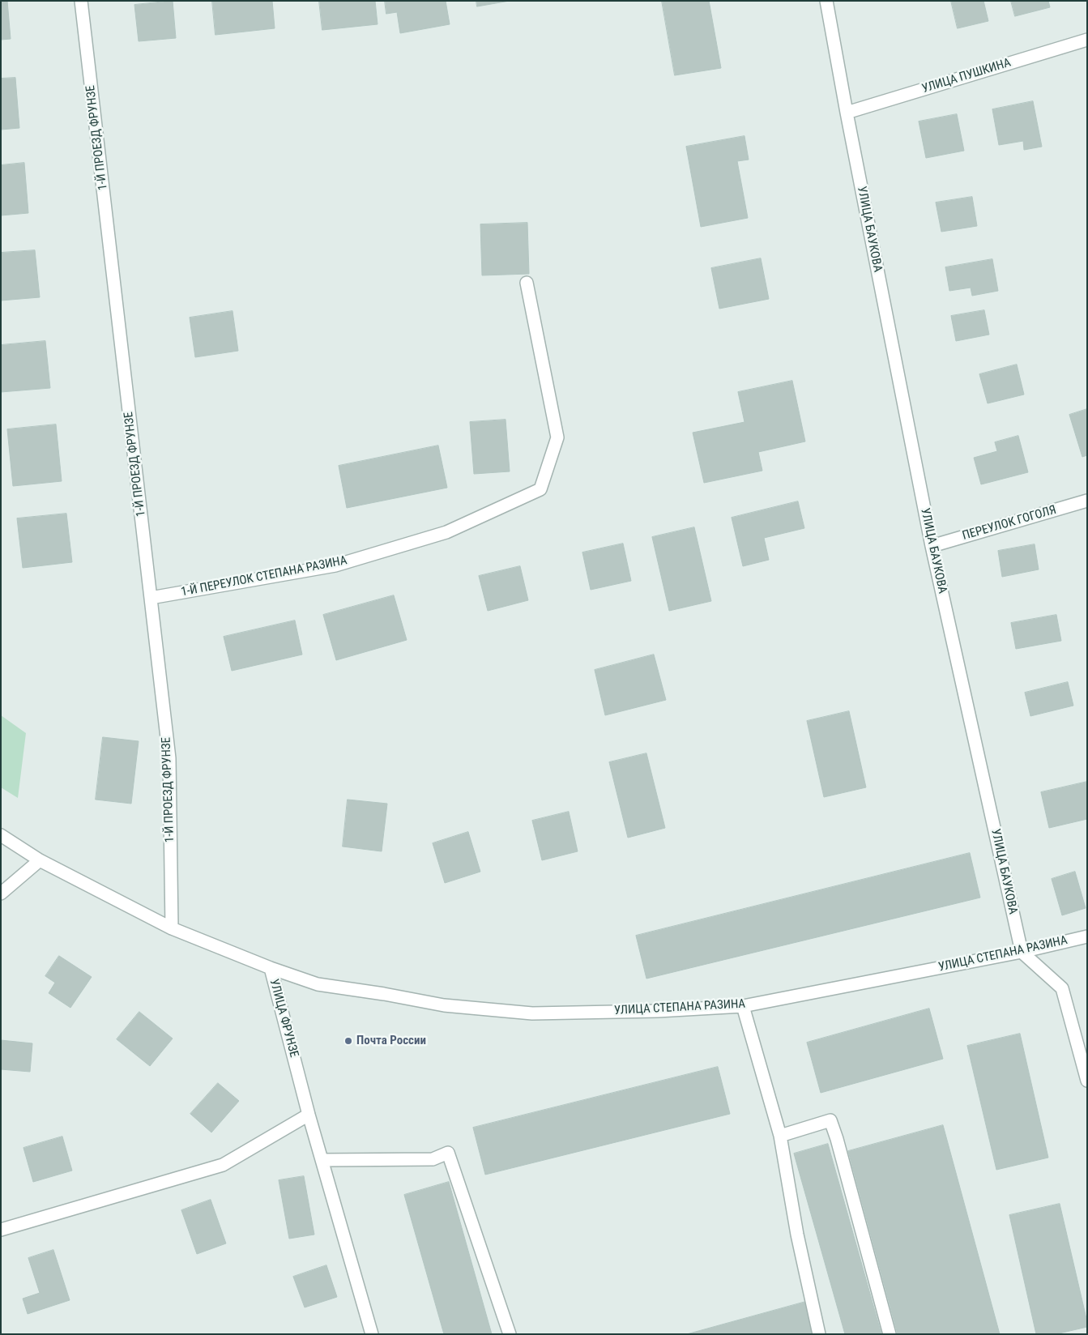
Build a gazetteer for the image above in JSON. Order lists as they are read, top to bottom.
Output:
{
  "streets": {
    "street": [
      "УЛИЦА ПУШКИНА",
      "1-Й ПРОЕЗД ФРУНЗЕ",
      "УЛИЦА БАУКОВА",
      "ПЕРЕУЛОК ГОГОЛЯ",
      "1-Й ПЕРЕУЛОК СТЕПАНА РАЗИНА",
      "УЛИЦА СТЕПАНА РАЗИНА",
      "УЛИЦА ФРУНЗЕ"
    ]
  },
  "crossings": [
    ["УЛИЦА ПУШКИНА", "УЛИЦА БАУКОВА"],
    ["1-Й ПРОЕЗД ФРУНЗЕ", "1-Й ПЕРЕУЛОК СТЕПАНА РАЗИНА"],
    ["1-Й ПРОЕЗД ФРУНЗЕ", "УЛИЦА ФРУНЗЕ"],
    ["УЛИЦА БАУКОВА", "ПЕРЕУЛОК ГОГОЛЯ"],
    ["УЛИЦА БАУКОВА", "УЛИЦА СТЕПАНА РАЗИНА"],
    ["УЛИЦА СТЕПАНА РАЗИНА", "УЛИЦА ФРУНЗЕ"]
  ],
  "places": ["Почта России"]
}
